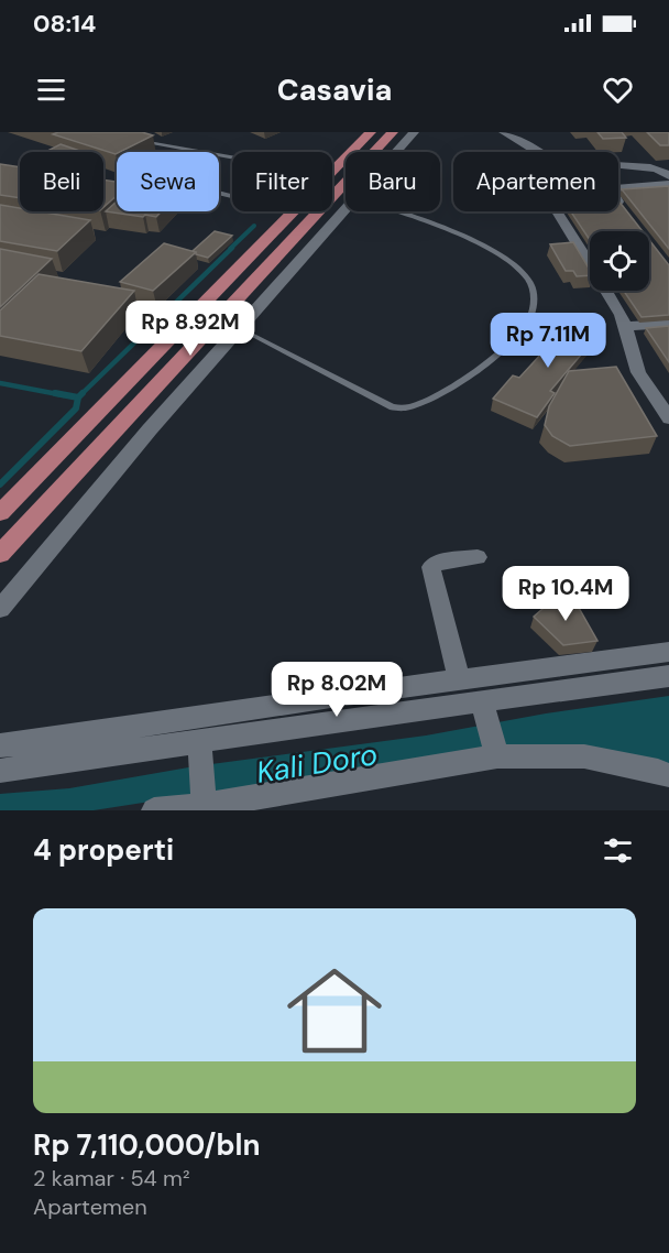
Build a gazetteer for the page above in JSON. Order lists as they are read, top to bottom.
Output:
{
  "water": ["Kali Doro"],
  "page": {
    "status": "08:14",
    "header": "Casavia",
    "chip": [
      "Beli",
      "Sewa",
      "Filter",
      "Baru",
      "Apartemen"
    ],
    "price": [
      "Rp 8.92M",
      "Rp 7.11M",
      "Rp 10.4M",
      "Rp 8.02M"
    ],
    "heading": "4 properti",
    "list": [
      {
        "name": "Rp 7,110,000/bln",
        "note": "2 kamar · 54 m² · Apartemen"
      }
    ]
  }
}
